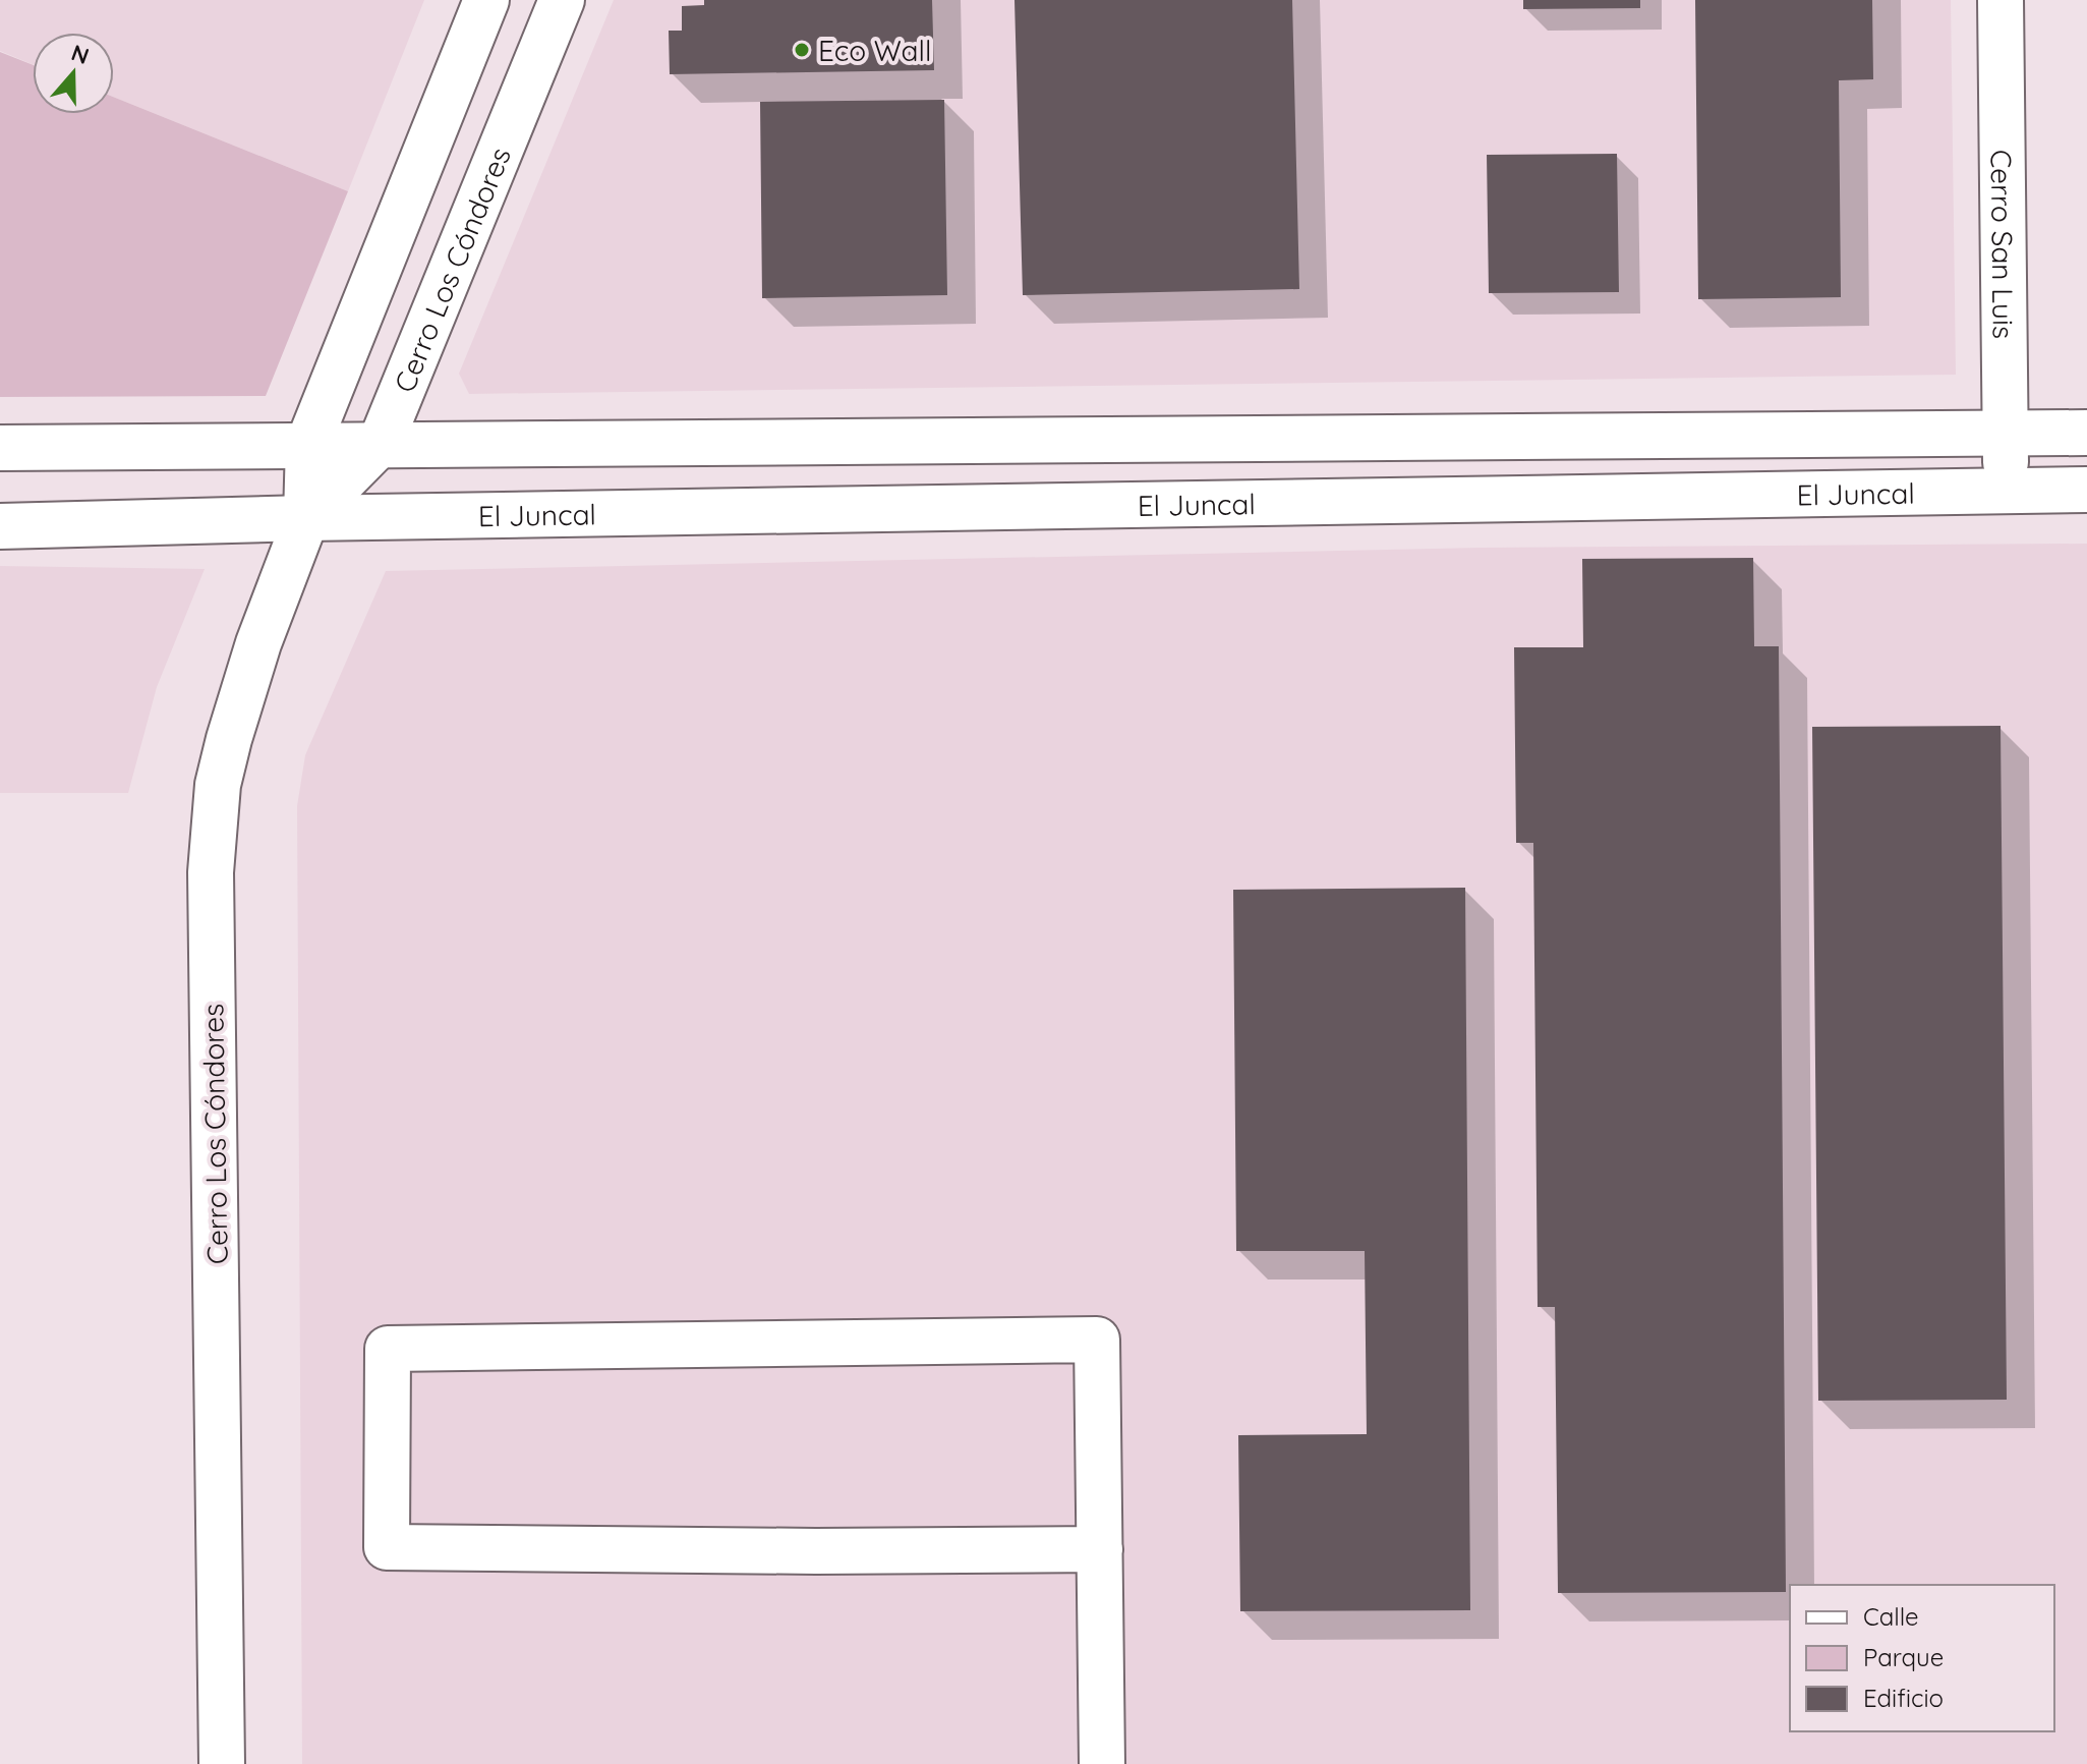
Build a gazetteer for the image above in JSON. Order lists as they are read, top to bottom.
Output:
{
  "streets": {
    "street": ["Cerro San Luis", "Cerro Los Cóndores", "El Juncal"]
  },
  "crossings": [
    ["Cerro San Luis", "El Juncal"],
    ["Cerro Los Cóndores", "El Juncal"]
  ],
  "places": ["Eco Wall"],
  "legend": ["Calle", "Parque", "Edificio"],
  "north": "top"
}
